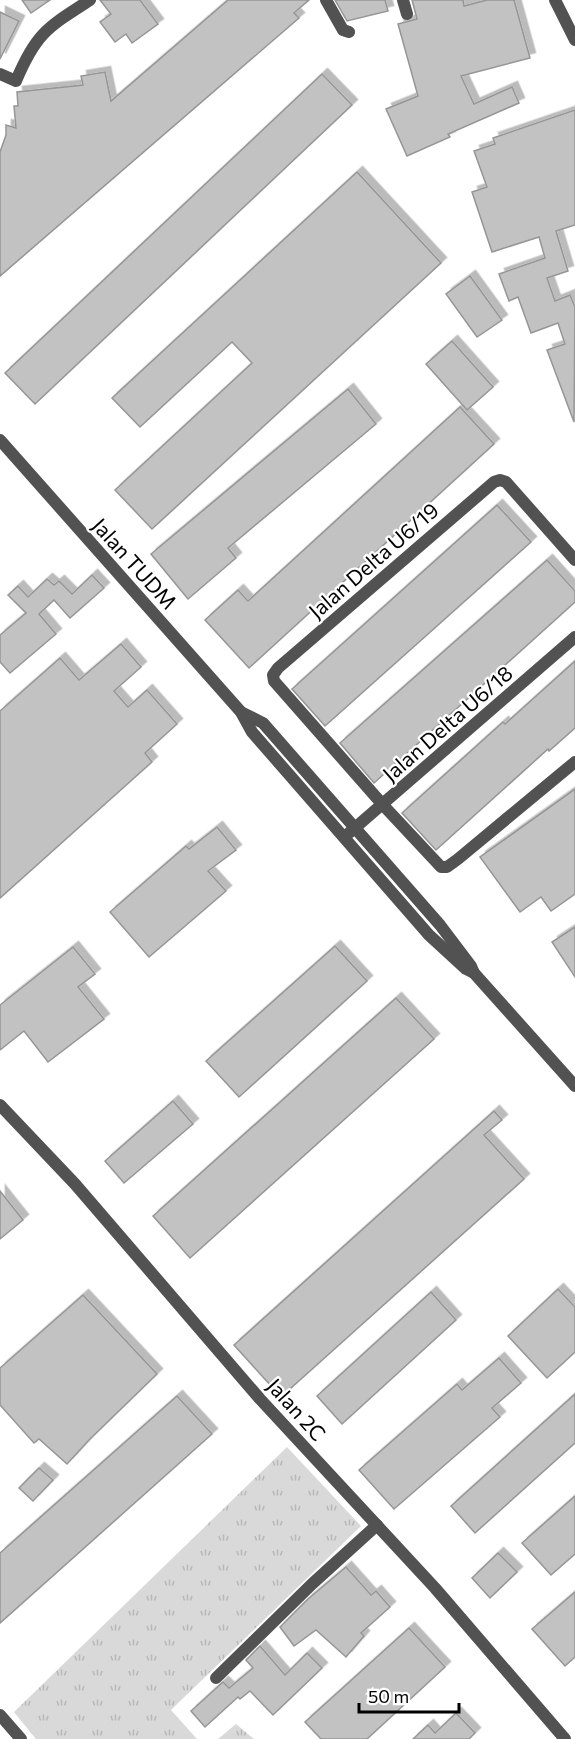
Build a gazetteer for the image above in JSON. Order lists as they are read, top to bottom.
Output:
{
  "streets": {
    "street": [
      "Jalan Delta U6/19",
      "Jalan TUDM",
      "Jalan Delta U6/18",
      "Jalan 2C"
    ]
  },
  "crossings": [
    ["Jalan Delta U6/19", "Jalan Delta U6/18"],
    ["Jalan TUDM", "Jalan Delta U6/18"]
  ],
  "scale_bar": "50 m"
}
